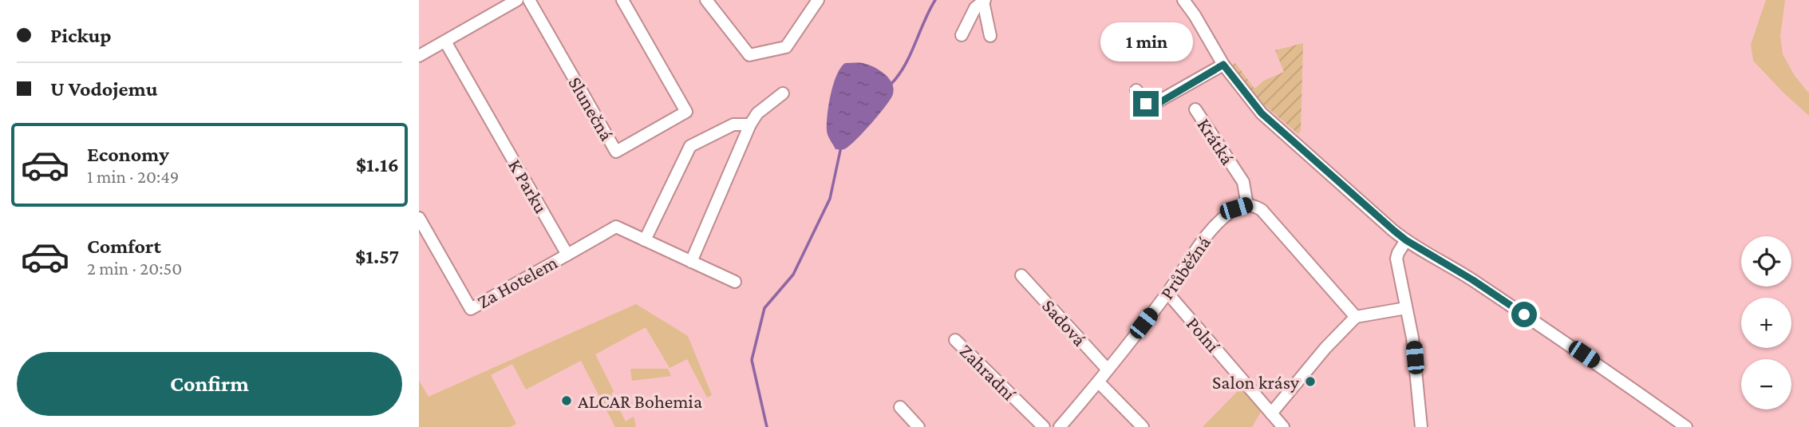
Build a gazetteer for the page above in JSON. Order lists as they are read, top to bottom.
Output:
{
  "streets": {
    "street": [
      "Slunečná",
      "Krátká",
      "K Parku",
      "Průběžná",
      "Za Hotelem",
      "Sadová",
      "Polní",
      "Zahradní"
    ]
  },
  "crossings": [
    ["Krátká", "Průběžná"],
    ["K Parku", "Za Hotelem"],
    ["Průběžná", "Sadová"],
    ["Průběžná", "Polní"]
  ],
  "places": ["Salon krásy", "ALCAR Bohemia"],
  "page": {
    "banner": ["Pickup", "U Vodojemu"],
    "bubble": "1 min",
    "list": [
      {
        "name": "Economy",
        "note": "1 min · 20:49",
        "value": "$1.16"
      },
      {
        "name": "Comfort",
        "note": "2 min · 20:50",
        "value": "$1.57"
      }
    ],
    "map_buttons": ["+", "−"],
    "buttons": "Confirm"
  }
}
